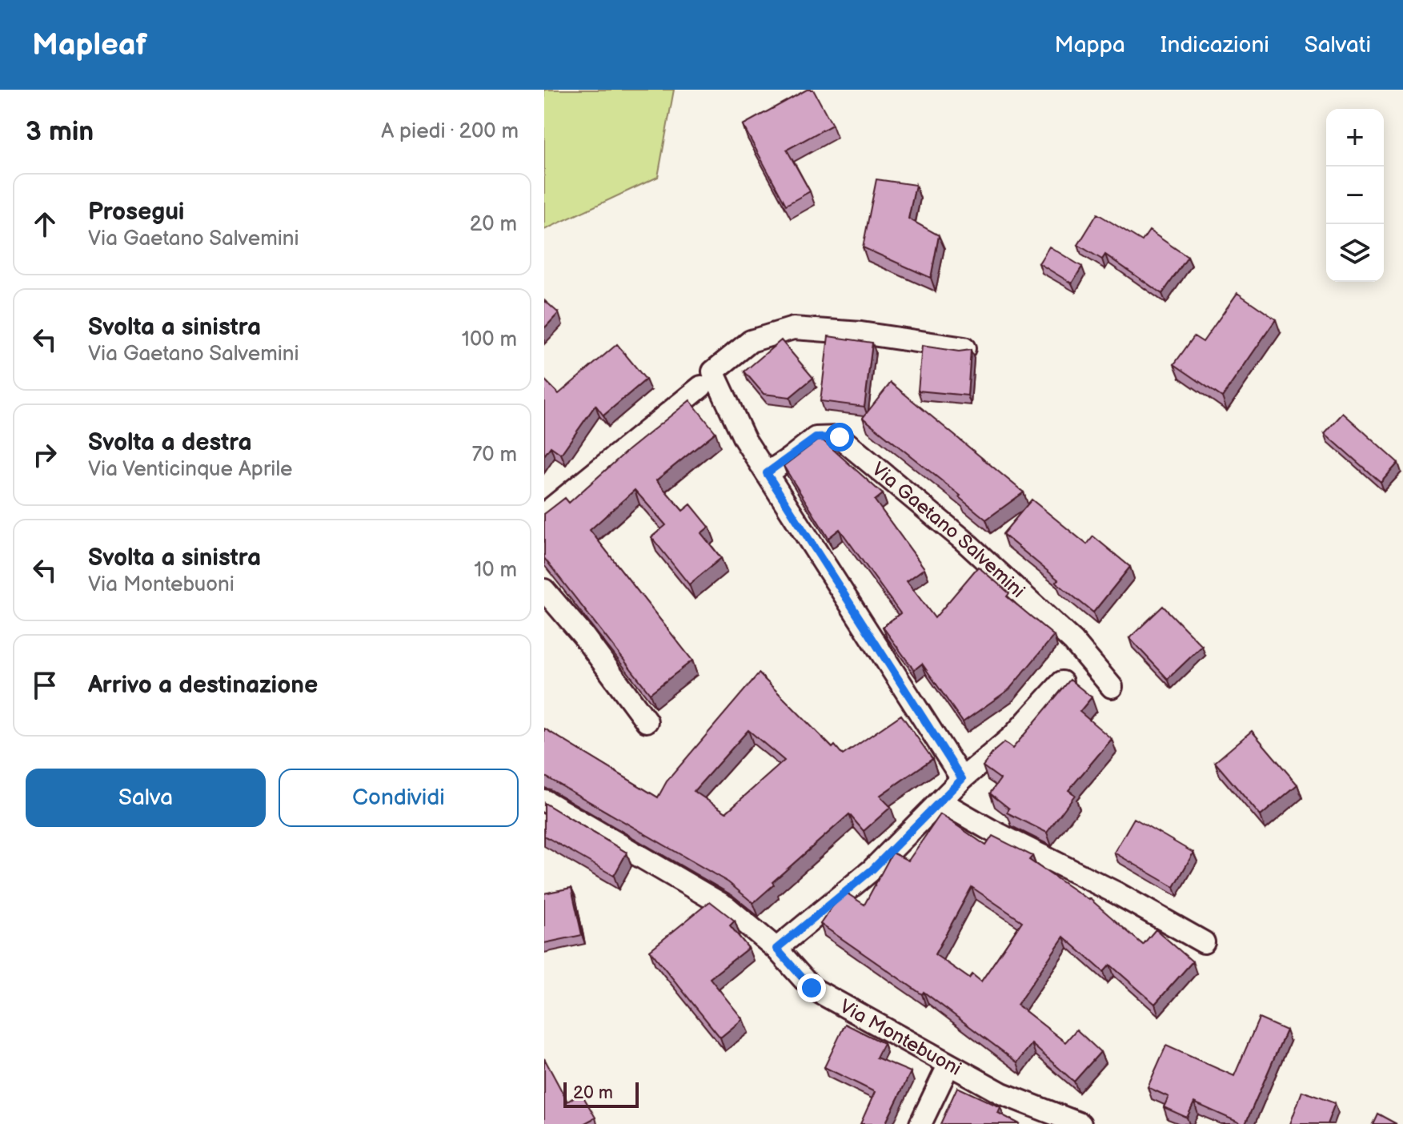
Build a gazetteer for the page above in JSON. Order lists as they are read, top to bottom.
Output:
{
  "streets": {
    "street": ["Via Gaetano Salvemini", "Via Montebuoni"]
  },
  "scale_bar": "20 m",
  "page": {
    "header": "Mapleaf",
    "nav": ["Mappa", "Indicazioni", "Salvati"],
    "heading": ["3 min", "A piedi · 200 m"],
    "map_buttons": ["+", "−"],
    "list": [
      ["Prosegui", "Via Gaetano Salvemini", "20 m"],
      ["Svolta a sinistra", "Via Gaetano Salvemini", "100 m"],
      ["Svolta a destra", "Via Venticinque Aprile", "70 m"],
      ["Svolta a sinistra", "Via Montebuoni", "10 m"],
      "Arrivo a destinazione"
    ],
    "buttons": ["Salva", "Condividi"],
    "scale": "20 m"
  }
}
